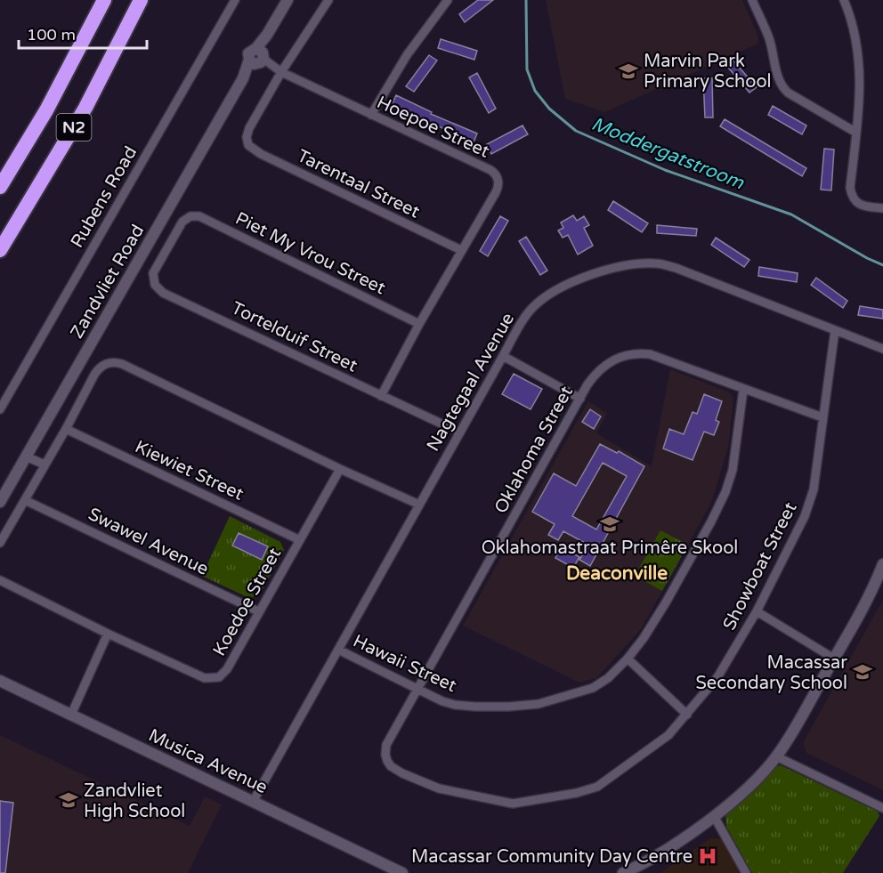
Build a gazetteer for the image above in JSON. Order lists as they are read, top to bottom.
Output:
{
  "streets": {
    "highway": ["N2"],
    "street": [
      "Hoepoe Street",
      "Tarentaal Street",
      "Rubens Road",
      "Piet My Vrou Street",
      "Zandvliet Road",
      "Tortelduif Street",
      "Nagtegaal Avenue",
      "Oklahoma Street",
      "Kiewiet Street",
      "Swawel Avenue",
      "Showboat Street",
      "Koedoe Street",
      "Hawaii Street",
      "Musica Avenue"
    ]
  },
  "crossings": [
    ["Hoepoe Street", "Tarentaal Street"],
    ["Hoepoe Street", "Piet My Vrou Street"],
    ["Hoepoe Street", "Zandvliet Road"],
    ["Hoepoe Street", "Tortelduif Street"],
    ["Piet My Vrou Street", "Tortelduif Street"],
    ["Tortelduif Street", "Nagtegaal Avenue"],
    ["Nagtegaal Avenue", "Showboat Street"],
    ["Nagtegaal Avenue", "Hawaii Street"],
    ["Nagtegaal Avenue", "Musica Avenue"],
    ["Oklahoma Street", "Showboat Street"],
    ["Oklahoma Street", "Hawaii Street"],
    ["Kiewiet Street", "Koedoe Street"],
    ["Swawel Avenue", "Koedoe Street"]
  ],
  "districts": ["Deaconville"],
  "water": ["Moddergatstroom"],
  "places": {
    "school or university": [
      "Marvin Park Primary School",
      "Oklahomastraat Primêre Skool",
      "Macassar Secondary School",
      "Zandvliet High School"
    ],
    "hospital": ["Macassar Community Day Centre"]
  },
  "scale_bar": "100 m"
}
